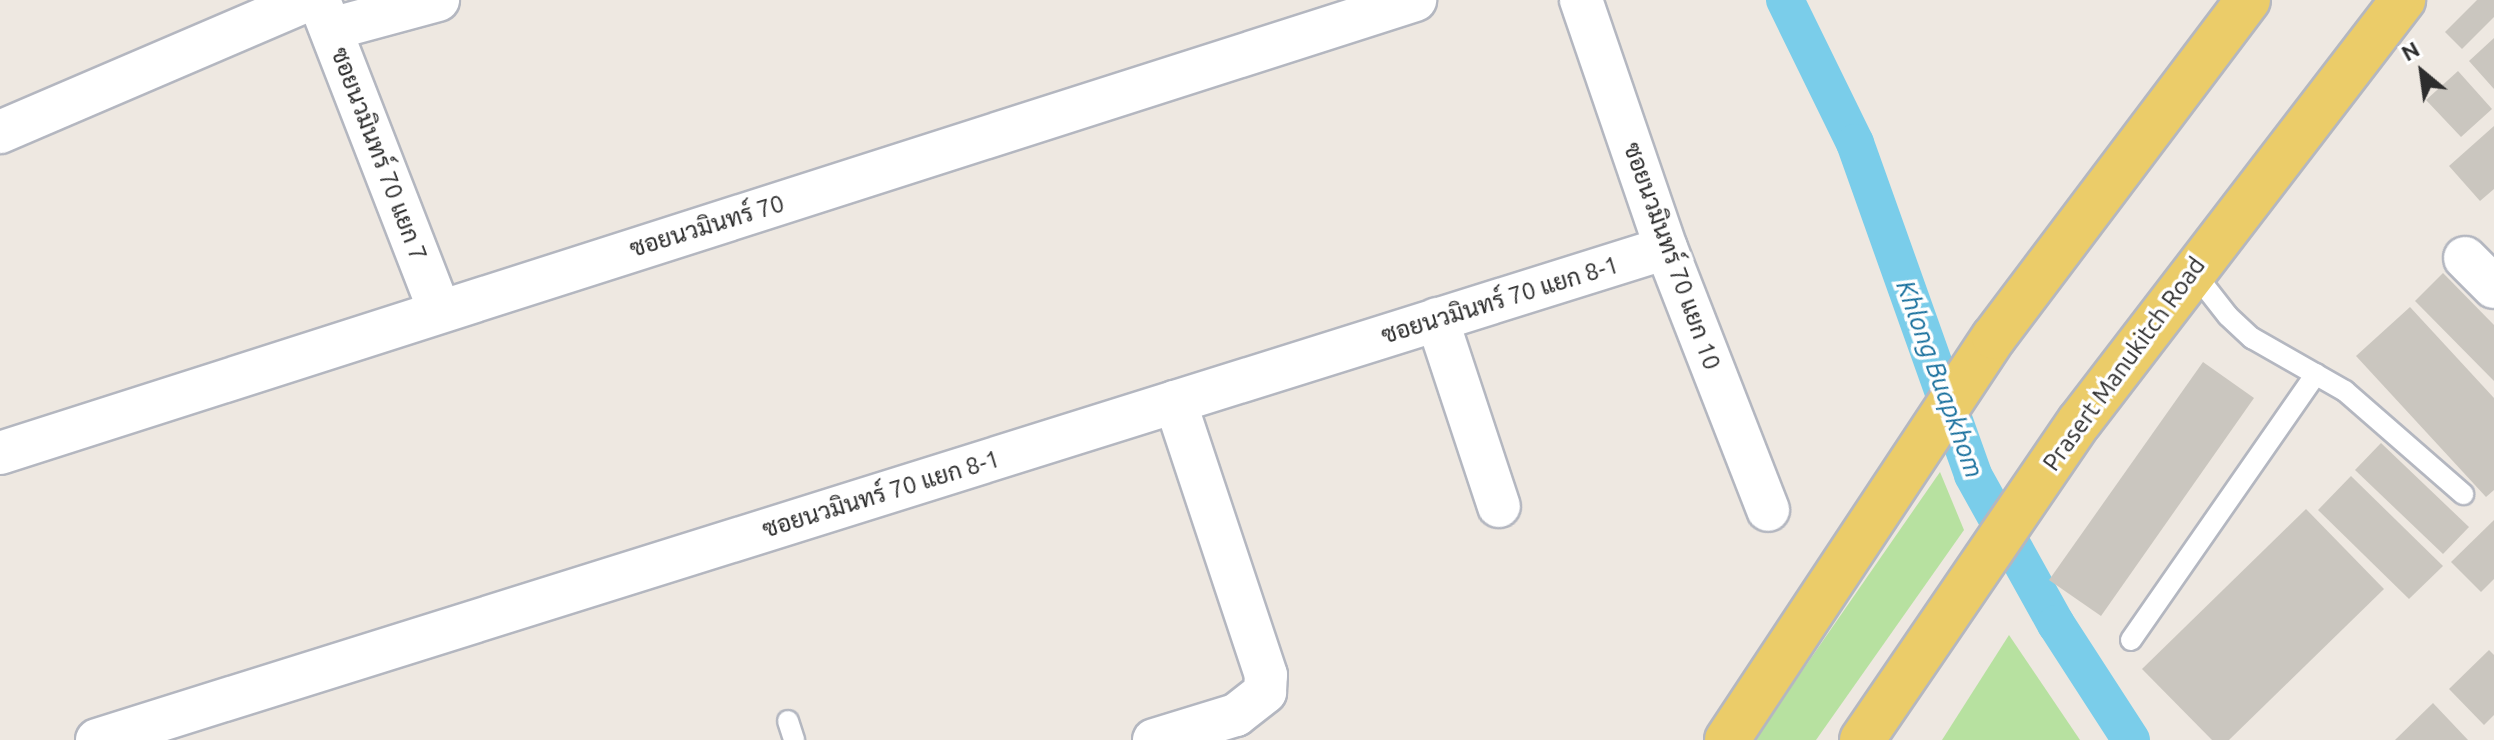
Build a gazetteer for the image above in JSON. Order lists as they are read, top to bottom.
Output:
{
  "streets": {
    "main road": ["Prasert Manukitch Road"],
    "street": [
      "ซอยนวมินทร์ 70 แยก 7",
      "ซอยนวมินทร์ 70",
      "ซอยนวมินทร์ 70 แยก 10",
      "ซอยนวมินทร์ 70 แยก 8-1"
    ]
  },
  "crossings": [
    ["ซอยนวมินทร์ 70 แยก 7", "ซอยนวมินทร์ 70"],
    ["ซอยนวมินทร์ 70 แยก 10", "ซอยนวมินทร์ 70 แยก 8-1"]
  ],
  "water": ["Khlong Buapkhom"],
  "north": "top left"
}
